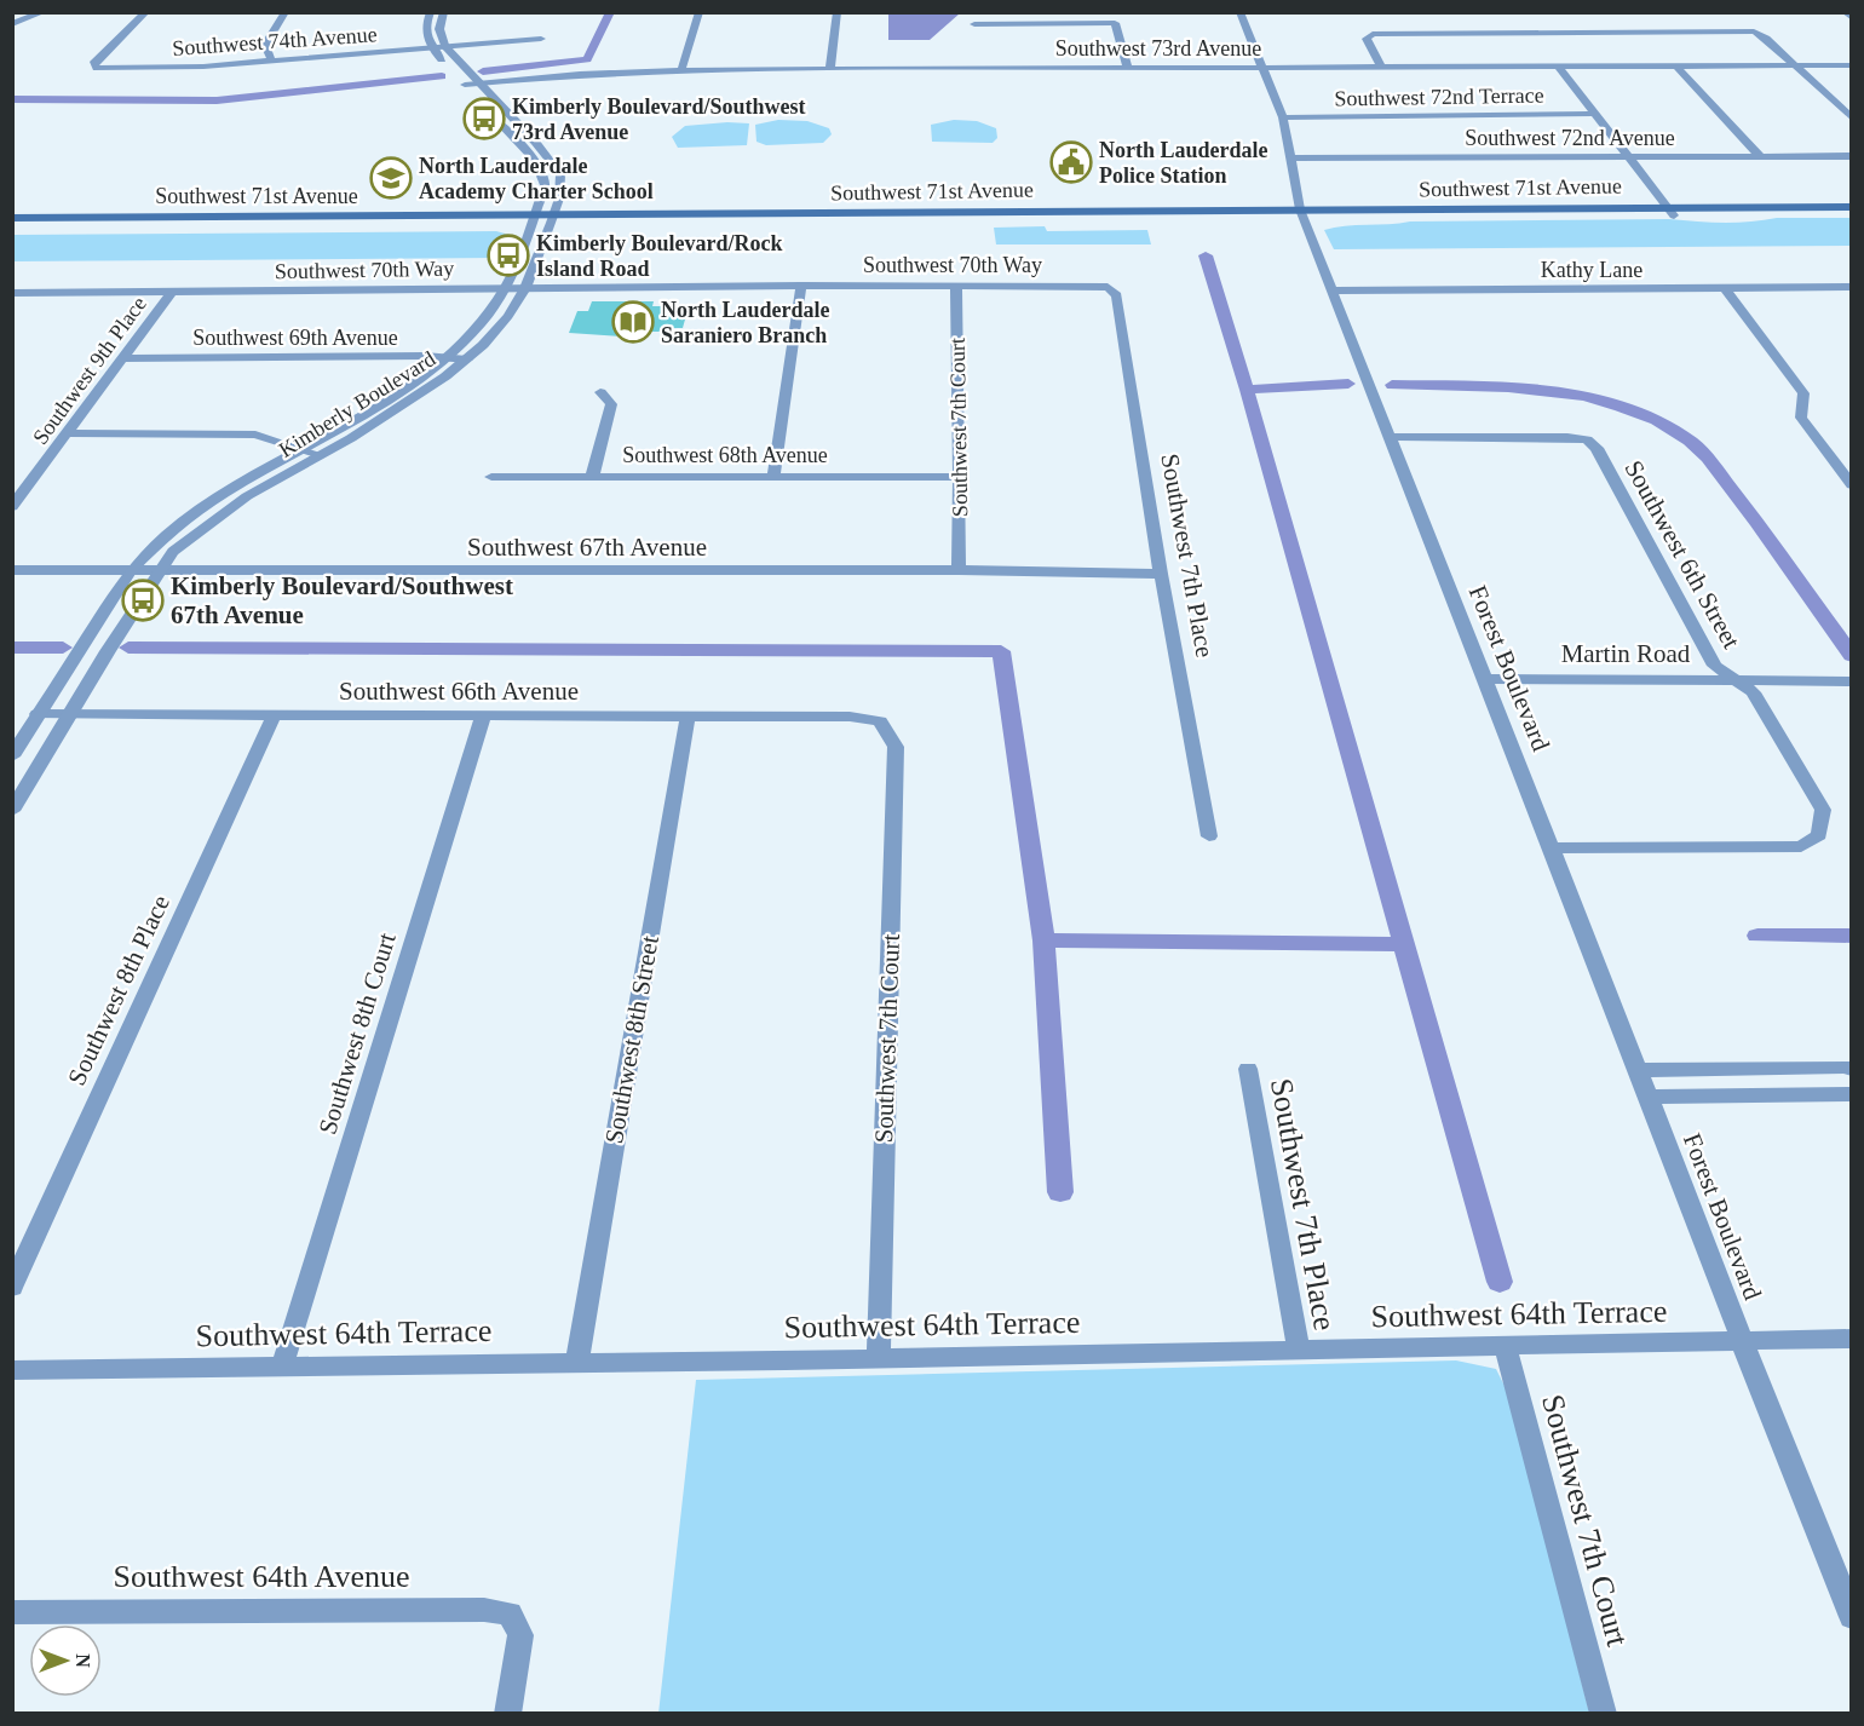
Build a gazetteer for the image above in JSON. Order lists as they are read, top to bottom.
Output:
{
  "streets": {
    "main road": ["Southwest 71st Avenue"],
    "street": [
      "Southwest 74th Avenue",
      "Southwest 73rd Avenue",
      "Southwest 72nd Terrace",
      "Southwest 72nd Avenue",
      "Southwest 70th Way",
      "Kathy Lane",
      "Southwest 69th Avenue",
      "Southwest 9th Place",
      "Kimberly Boulevard",
      "Southwest 7th Court",
      "Southwest 68th Avenue",
      "Southwest 67th Avenue",
      "Southwest 6th Street",
      "Southwest 7th Place",
      "Martin Road",
      "Forest Boulevard",
      "Southwest 66th Avenue",
      "Southwest 8th Place",
      "Southwest 8th Court",
      "Southwest 8th Street",
      "Southwest 64th Terrace",
      "Southwest 64th Avenue"
    ]
  },
  "crossings": [
    ["Southwest 74th Avenue", "Kimberly Boulevard"],
    ["Southwest 73rd Avenue", "Kimberly Boulevard"],
    ["Southwest 73rd Avenue", "Forest Boulevard"],
    ["Southwest 72nd Terrace", "Forest Boulevard"],
    ["Southwest 72nd Avenue", "Forest Boulevard"],
    ["Southwest 71st Avenue", "Kimberly Boulevard"],
    ["Southwest 71st Avenue", "Forest Boulevard"],
    ["Southwest 70th Way", "Southwest 9th Place"],
    ["Southwest 70th Way", "Kimberly Boulevard"],
    ["Southwest 70th Way", "Southwest 7th Court"],
    ["Southwest 70th Way", "Southwest 7th Place"],
    ["Kathy Lane", "Forest Boulevard"],
    ["Southwest 69th Avenue", "Southwest 9th Place"],
    ["Southwest 69th Avenue", "Kimberly Boulevard"],
    ["Kimberly Boulevard", "Southwest 67th Avenue"],
    ["Kimberly Boulevard", "Southwest 66th Avenue"],
    ["Southwest 7th Court", "Southwest 68th Avenue"],
    ["Southwest 7th Court", "Southwest 67th Avenue"],
    ["Southwest 7th Court", "Southwest 66th Avenue"],
    ["Southwest 7th Court", "Southwest 64th Terrace"],
    ["Southwest 67th Avenue", "Southwest 7th Place"],
    ["Southwest 6th Street", "Martin Road"],
    ["Southwest 6th Street", "Forest Boulevard"],
    ["Southwest 7th Place", "Southwest 64th Terrace"],
    ["Martin Road", "Forest Boulevard"],
    ["Forest Boulevard", "Southwest 64th Terrace"],
    ["Southwest 66th Avenue", "Southwest 8th Place"],
    ["Southwest 66th Avenue", "Southwest 8th Court"],
    ["Southwest 66th Avenue", "Southwest 8th Street"],
    ["Southwest 8th Court", "Southwest 64th Terrace"],
    ["Southwest 8th Street", "Southwest 64th Terrace"]
  ],
  "places": {
    "bus stop": ["Kimberly Boulevard/Southwest 73rd Avenue", "Kimberly Boulevard/Rock Island Road", "Kimberly Boulevard/Southwest 67th Avenue"],
    "public building": ["North Lauderdale Police Station"],
    "school or university": ["North Lauderdale Academy Charter School"],
    "library": ["North Lauderdale Saraniero Branch"]
  },
  "north": "right"
}
